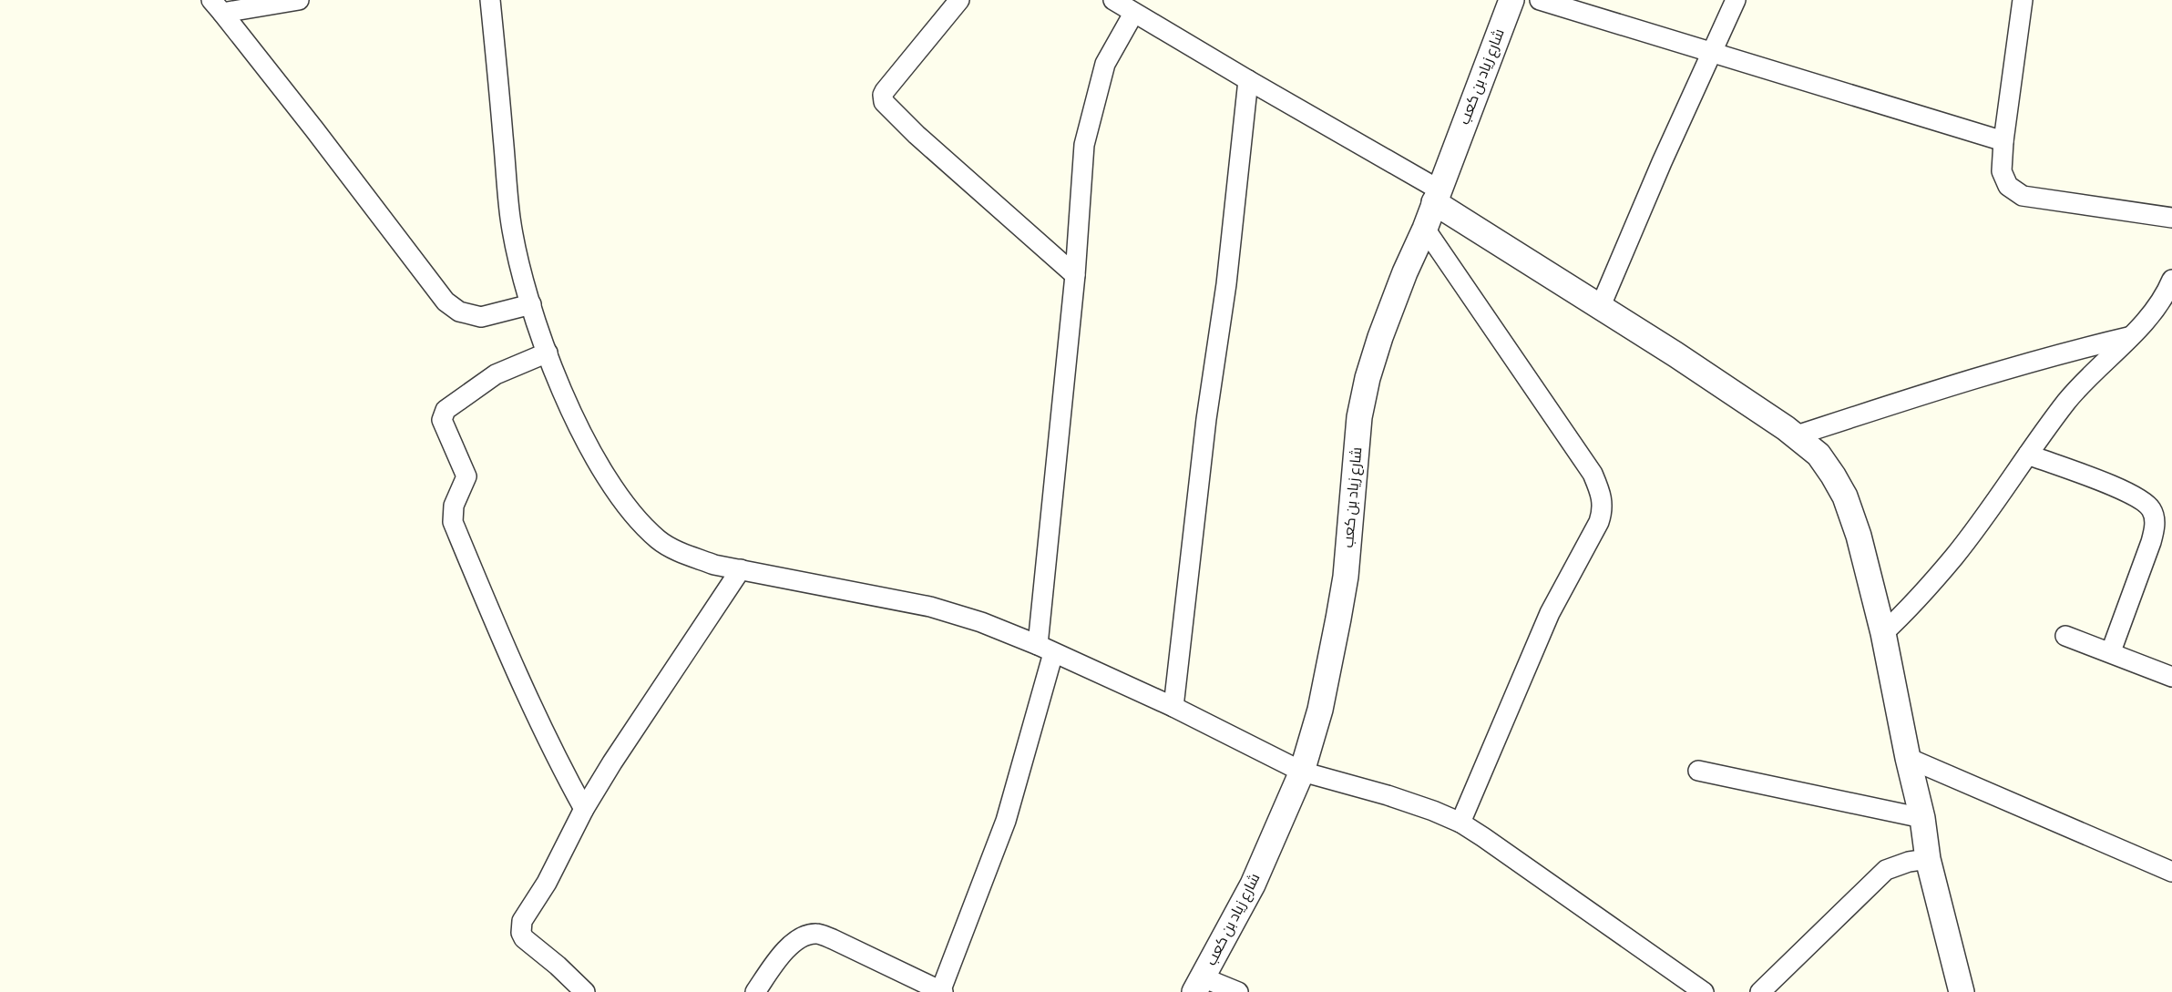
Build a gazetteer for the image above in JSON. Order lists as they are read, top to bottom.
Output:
{
  "streets": {
    "street": ["شارع زياد بن كعب"]
  }
}
